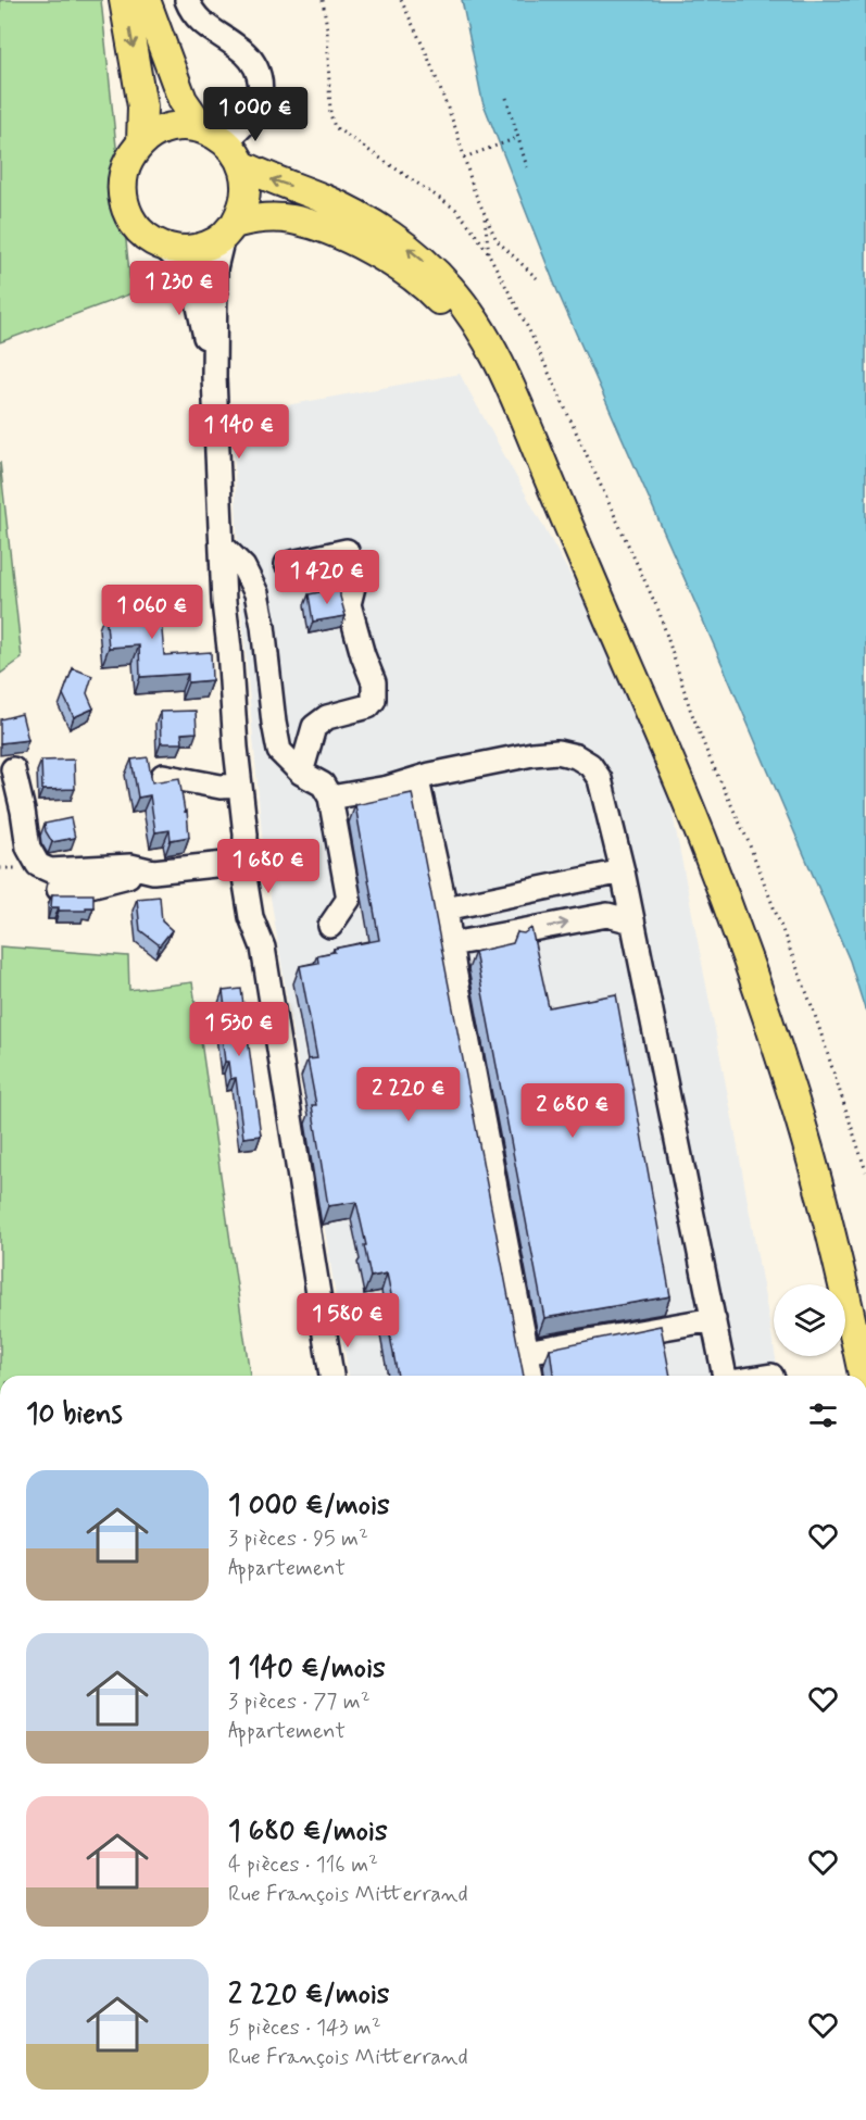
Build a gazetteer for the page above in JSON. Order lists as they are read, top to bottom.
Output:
{
  "page": {
    "price": [
      "1 000 €",
      "1 230 €",
      "1 140 €",
      "1 420 €",
      "1 060 €",
      "1 680 €",
      "1 530 €",
      "2 220 €",
      "2 680 €",
      "1 580 €"
    ],
    "heading": "10 biens",
    "list": [
      {
        "name": "1 000 €/mois",
        "note": "3 pièces · 95 m² · Appartement"
      },
      {
        "name": "1 140 €/mois",
        "note": "3 pièces · 77 m² · Appartement"
      },
      {
        "name": "1 680 €/mois",
        "note": "4 pièces · 116 m² · Rue François Mitterrand"
      },
      {
        "name": "2 220 €/mois",
        "note": "5 pièces · 143 m² · Rue François Mitterrand"
      }
    ]
  }
}
